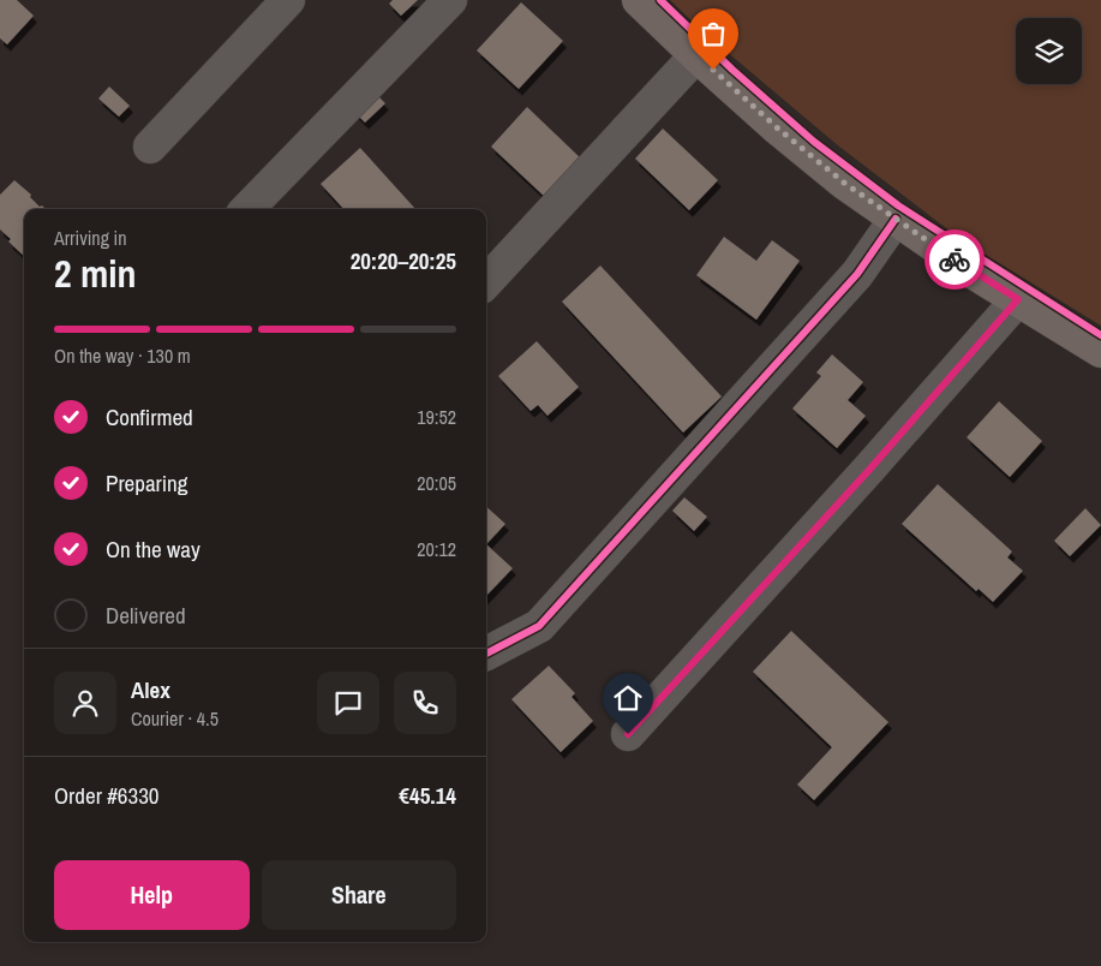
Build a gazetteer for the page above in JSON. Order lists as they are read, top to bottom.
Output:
{
  "page": {
    "heading": ["2 min", "Arriving in", "20:20–20:25"],
    "panel": [
      "Alex",
      "Courier · 4.5",
      "Order #6330",
      "€45.14"
    ],
    "bar": "On the way · 130 m",
    "list": [
      ["Confirmed", "19:52"],
      ["Preparing", "20:05"],
      ["On the way", "20:12"],
      "Delivered"
    ],
    "buttons": ["Help", "Share"]
  }
}
